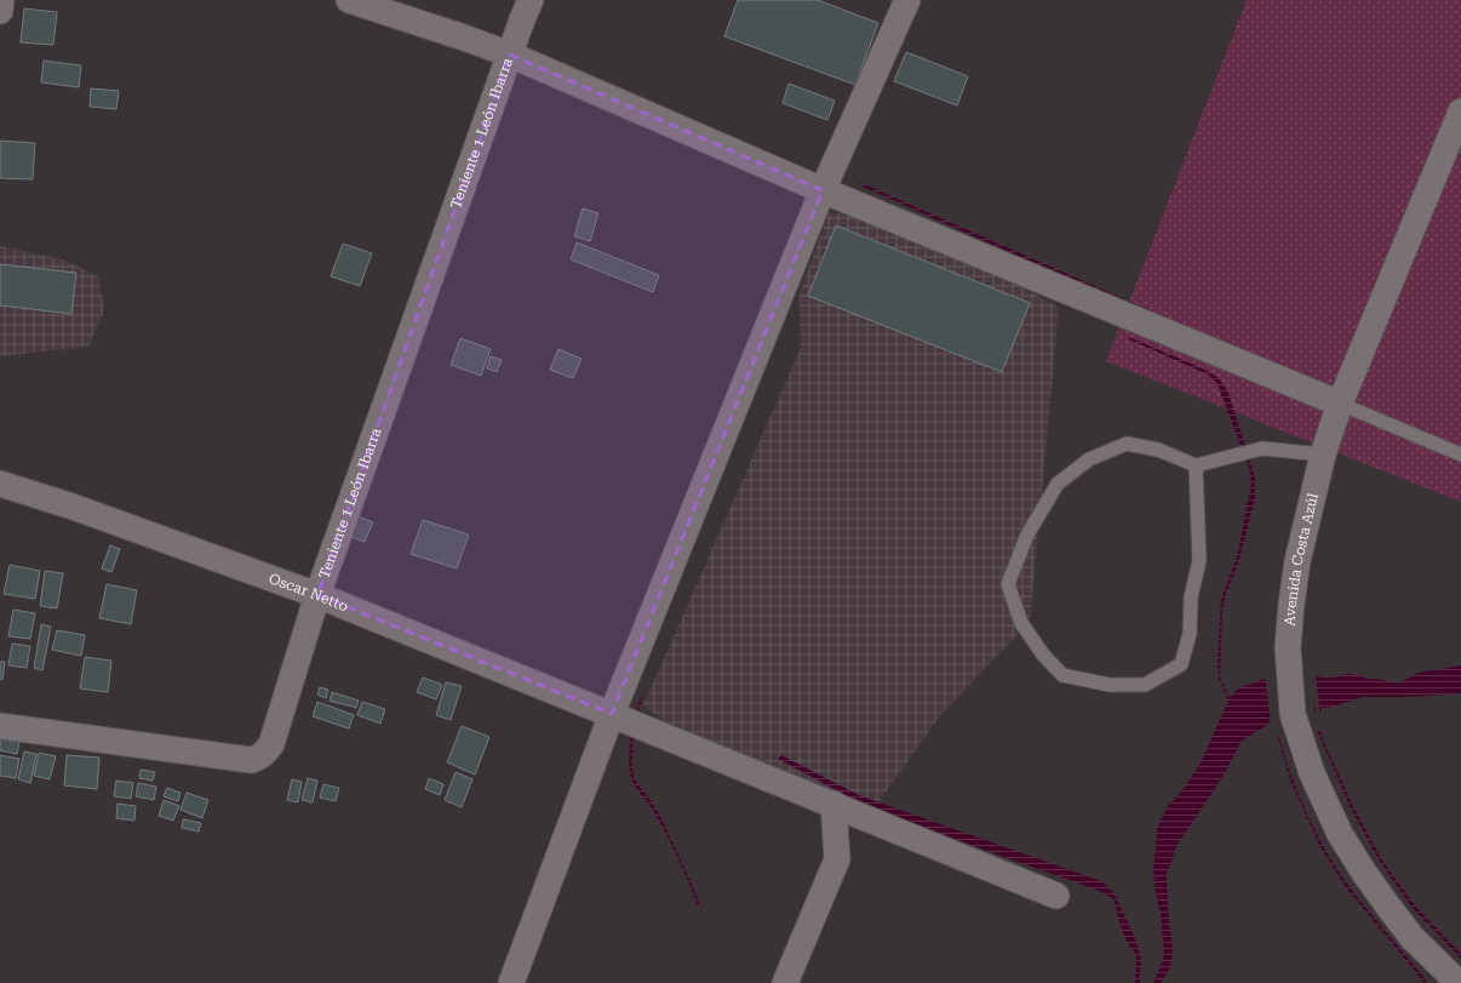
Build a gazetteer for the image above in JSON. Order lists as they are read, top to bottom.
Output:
{
  "streets": {
    "street": ["Teniente 1 León Ibarra", "Avenida Costa Azúl", "Oscar Netto"]
  },
  "crossings": [
    ["Teniente 1 León Ibarra", "Oscar Netto"]
  ]
}
